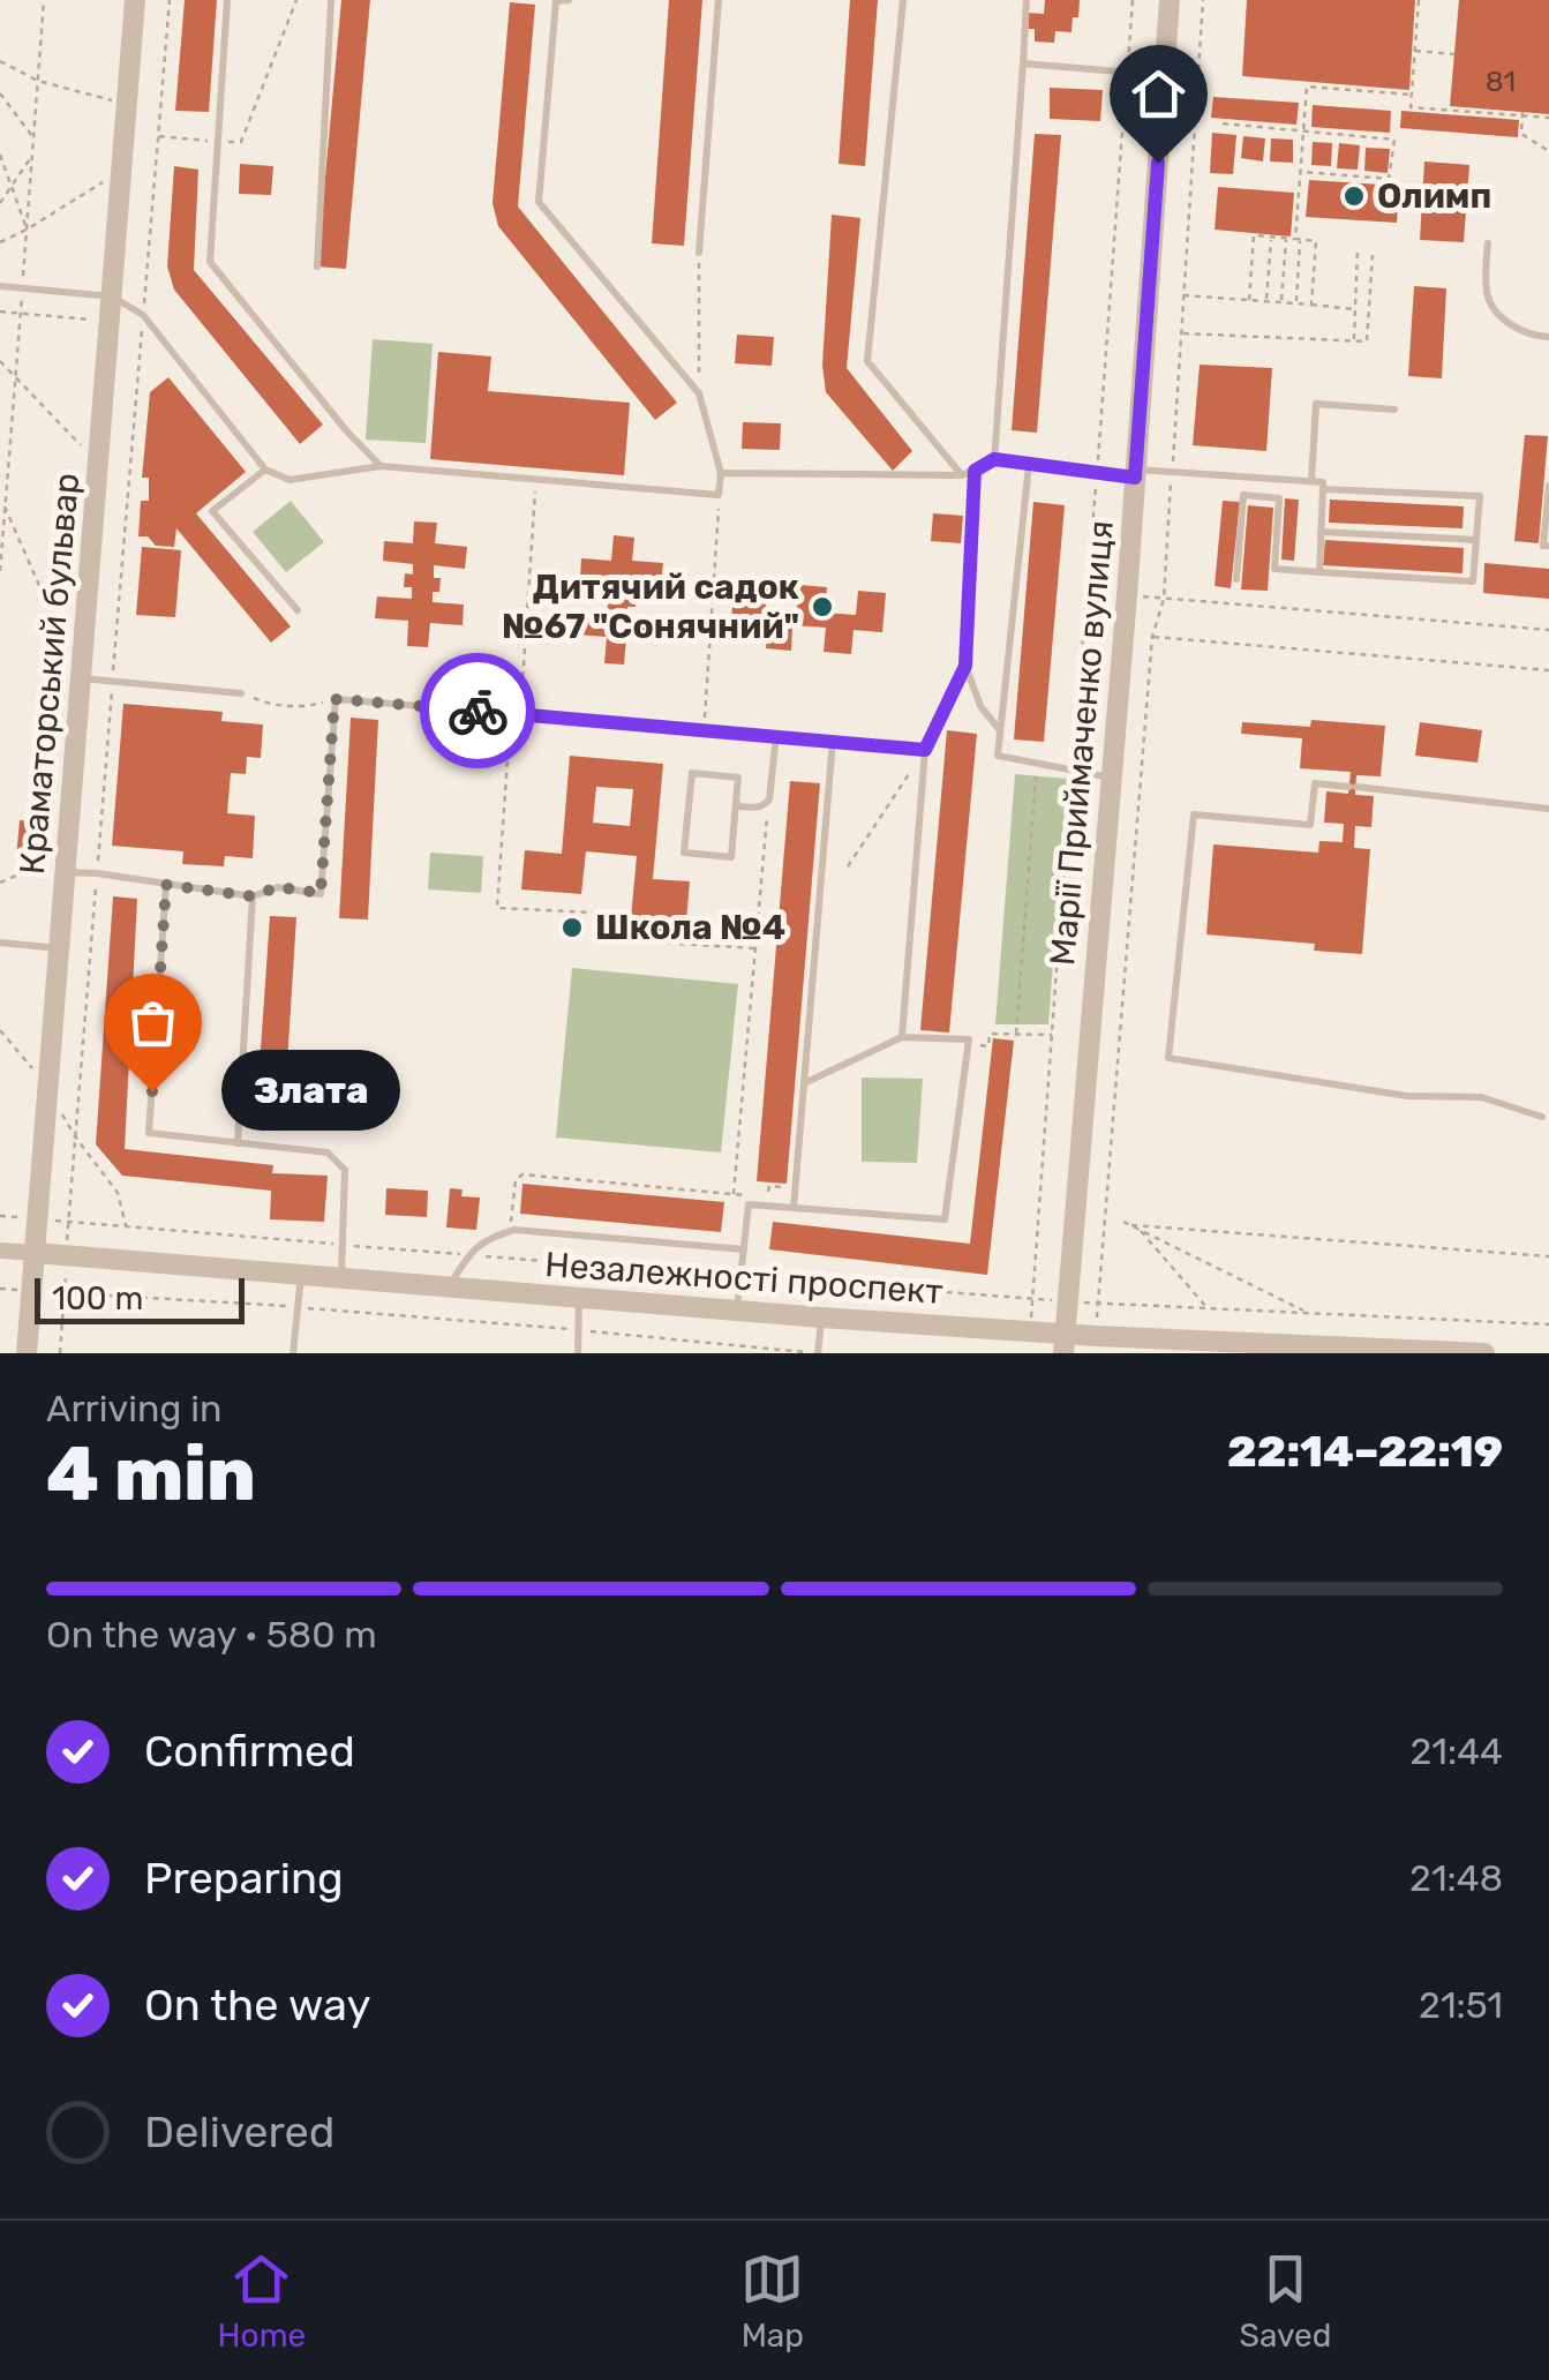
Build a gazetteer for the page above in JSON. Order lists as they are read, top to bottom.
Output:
{
  "streets": {
    "street": ["Краматорський бульвар", "Марії Приймаченко вулиця", "Незалежності проспект"]
  },
  "crossings": [
    ["Краматорський бульвар", "Незалежності проспект"],
    ["Марії Приймаченко вулиця", "Незалежності проспект"]
  ],
  "places": [
    "Олимп",
    "Дитячий садок №67 \"Сонячний\"",
    "Школа №4",
    "Злата"
  ],
  "house_numbers": ["81"],
  "scale_bar": "100 m",
  "page": {
    "bubble": "Злата",
    "scale": "100 m",
    "heading": ["4 min", "Arriving in", "22:14–22:19"],
    "bar": "On the way · 580 m",
    "list": [
      ["Confirmed", "21:44"],
      ["Preparing", "21:48"],
      ["On the way", "21:51"],
      "Delivered"
    ],
    "tabs": ["Home", "Map", "Saved"]
  }
}
